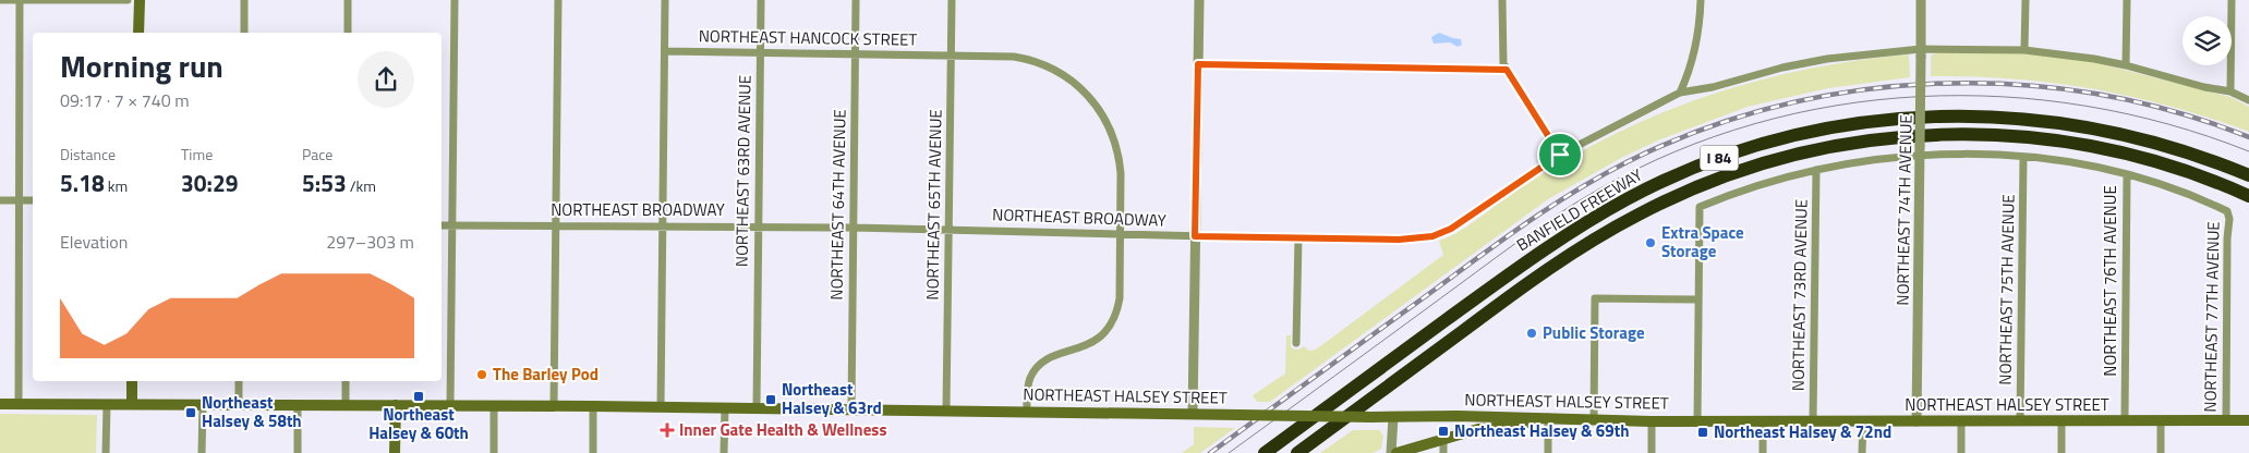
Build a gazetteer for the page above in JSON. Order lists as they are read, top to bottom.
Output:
{
  "streets": {
    "highway": ["I 84", "BANFIELD FREEWAY"],
    "main road": ["NORTHEAST HALSEY STREET"],
    "street": [
      "NORTHEAST HANCOCK STREET",
      "NORTHEAST 63RD AVENUE",
      "NORTHEAST 64TH AVENUE",
      "NORTHEAST 65TH AVENUE",
      "NORTHEAST BROADWAY",
      "NORTHEAST 74TH AVENUE",
      "NORTHEAST 76TH AVENUE",
      "NORTHEAST 75TH AVENUE",
      "NORTHEAST 73RD AVENUE",
      "NORTHEAST 77TH AVENUE"
    ]
  },
  "crossings": [
    ["NORTHEAST HANCOCK STREET", "NORTHEAST 63RD AVENUE"],
    ["NORTHEAST HANCOCK STREET", "NORTHEAST 64TH AVENUE"],
    ["NORTHEAST HANCOCK STREET", "NORTHEAST 65TH AVENUE"],
    ["NORTHEAST HANCOCK STREET", "NORTHEAST BROADWAY"],
    ["NORTHEAST HANCOCK STREET", "NORTHEAST HALSEY STREET"],
    ["NORTHEAST 63RD AVENUE", "NORTHEAST BROADWAY"],
    ["NORTHEAST 63RD AVENUE", "NORTHEAST HALSEY STREET"],
    ["NORTHEAST 64TH AVENUE", "NORTHEAST BROADWAY"],
    ["NORTHEAST 64TH AVENUE", "NORTHEAST HALSEY STREET"],
    ["NORTHEAST 65TH AVENUE", "NORTHEAST BROADWAY"],
    ["NORTHEAST 65TH AVENUE", "NORTHEAST HALSEY STREET"],
    ["NORTHEAST BROADWAY", "NORTHEAST 74TH AVENUE"],
    ["NORTHEAST 74TH AVENUE", "NORTHEAST HALSEY STREET"],
    ["NORTHEAST 76TH AVENUE", "NORTHEAST 77TH AVENUE"],
    ["NORTHEAST 76TH AVENUE", "NORTHEAST HALSEY STREET"],
    ["NORTHEAST 75TH AVENUE", "NORTHEAST HALSEY STREET"],
    ["NORTHEAST 73RD AVENUE", "NORTHEAST HALSEY STREET"],
    ["NORTHEAST 77TH AVENUE", "NORTHEAST HALSEY STREET"]
  ],
  "places": {
    "other": ["Extra Space Storage", "Public Storage", "The Barley Pod"],
    "transit": [
      "Northeast Halsey & 60th",
      "Northeast Halsey & 63rd",
      "Northeast Halsey & 58th",
      "Northeast Halsey & 69th",
      "Northeast Halsey & 72nd"
    ],
    "health": ["Inner Gate Health & Wellness"]
  },
  "page": {
    "heading": ["Morning run", "09:17 · 7 × 740 m"],
    "stats": [
      ["Distance", "5.18 km"],
      ["Time", "30:29"],
      ["Pace", "5:53 /km"]
    ],
    "chart": ["Elevation", "297–303 m"]
  }
}
